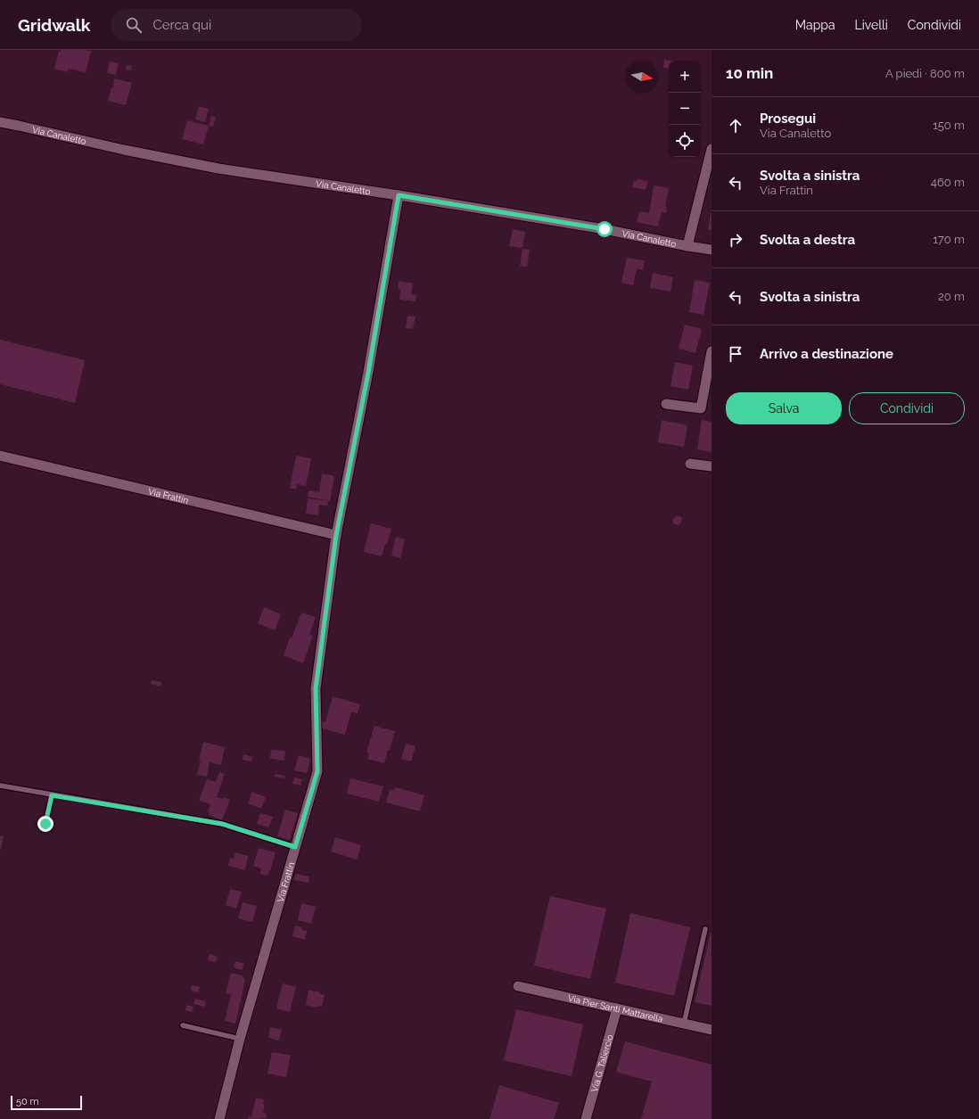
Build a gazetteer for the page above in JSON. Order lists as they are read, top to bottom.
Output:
{
  "streets": {
    "street": [
      "Via Canaletto",
      "Via Frattin",
      "Via Pier Santi Mattarella",
      "Via G. Taliercio"
    ]
  },
  "crossings": [
    ["Via Canaletto", "Via Frattin"],
    ["Via Pier Santi Mattarella", "Via G. Taliercio"]
  ],
  "scale_bar": "50 m",
  "north": "right",
  "page": {
    "header": "Gridwalk",
    "search": "Cerca qui",
    "nav": ["Mappa", "Livelli", "Condividi"],
    "heading": ["10 min", "A piedi · 800 m"],
    "map_buttons": ["+", "−"],
    "list": [
      ["Prosegui", "Via Canaletto", "150 m"],
      ["Svolta a sinistra", "Via Frattin", "460 m"],
      ["Svolta a destra", "170 m"],
      ["Svolta a sinistra", "20 m"],
      "Arrivo a destinazione"
    ],
    "buttons": ["Salva", "Condividi"],
    "scale": "50 m"
  }
}
